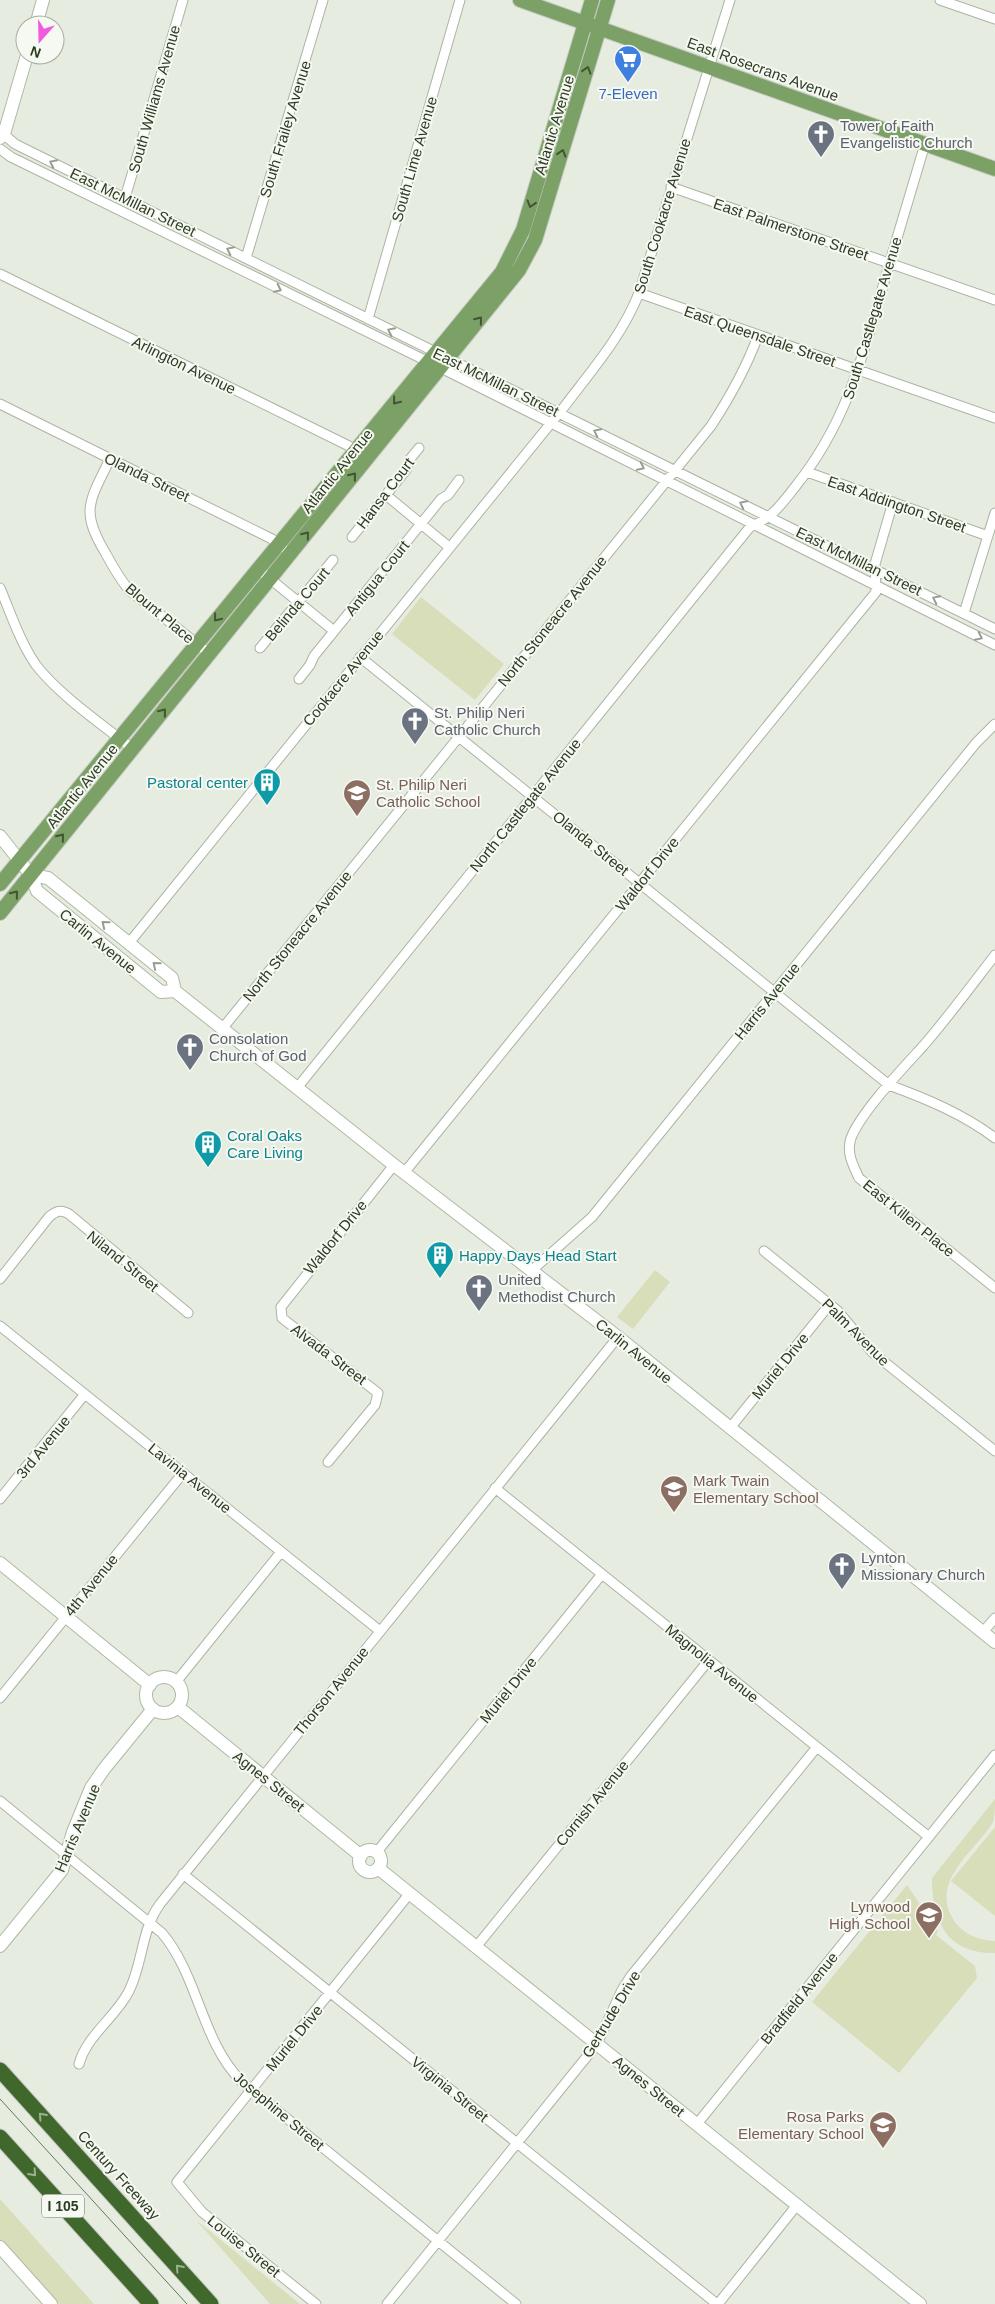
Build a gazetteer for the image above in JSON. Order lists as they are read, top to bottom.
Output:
{
  "streets": {
    "highway": ["Century Freeway", "I 105"],
    "main road": ["East Rosecrans Avenue", "Atlantic Avenue"],
    "street": [
      "South Williams Avenue",
      "South Frailey Avenue",
      "South Lime Avenue",
      "East McMillan Street",
      "South Cookacre Avenue",
      "East Palmerstone Street",
      "South Castlegate Avenue",
      "East Queensdale Street",
      "Arlington Avenue",
      "Olanda Street",
      "Hansa Court",
      "East Addington Street",
      "Antigua Court",
      "Belinda Court",
      "Blount Place",
      "North Stoneacre Avenue",
      "Cookacre Avenue",
      "North Castlegate Avenue",
      "Waldorf Drive",
      "Carlin Avenue",
      "Harris Avenue",
      "East Killen Place",
      "Niland Street",
      "Palm Avenue",
      "Alvada Street",
      "Muriel Drive",
      "3rd Avenue",
      "Lavinia Avenue",
      "4th Avenue",
      "Magnolia Avenue",
      "Thorson Avenue",
      "Agnes Street",
      "Cornish Avenue",
      "Bradfield Avenue",
      "Gertrude Drive",
      "Virginia Street",
      "Josephine Street",
      "Louise Street"
    ]
  },
  "crossings": [
    ["East Rosecrans Avenue", "Atlantic Avenue"],
    ["East Rosecrans Avenue", "South Cookacre Avenue"],
    ["East Rosecrans Avenue", "South Castlegate Avenue"],
    ["South Williams Avenue", "East McMillan Street"],
    ["Atlantic Avenue", "East McMillan Street"],
    ["Atlantic Avenue", "Arlington Avenue"],
    ["Atlantic Avenue", "Olanda Street"],
    ["Atlantic Avenue", "Blount Place"],
    ["Atlantic Avenue", "Carlin Avenue"],
    ["South Frailey Avenue", "East McMillan Street"],
    ["South Lime Avenue", "East McMillan Street"],
    ["East McMillan Street", "South Cookacre Avenue"],
    ["East McMillan Street", "South Castlegate Avenue"],
    ["East McMillan Street", "North Stoneacre Avenue"],
    ["East McMillan Street", "Cookacre Avenue"],
    ["East McMillan Street", "North Castlegate Avenue"],
    ["East McMillan Street", "Waldorf Drive"],
    ["South Cookacre Avenue", "East Palmerstone Street"],
    ["South Cookacre Avenue", "East Queensdale Street"],
    ["South Cookacre Avenue", "Cookacre Avenue"],
    ["East Palmerstone Street", "South Castlegate Avenue"],
    ["South Castlegate Avenue", "East Queensdale Street"],
    ["South Castlegate Avenue", "East Addington Street"],
    ["South Castlegate Avenue", "North Castlegate Avenue"],
    ["East Queensdale Street", "North Stoneacre Avenue"],
    ["Olanda Street", "Blount Place"],
    ["Olanda Street", "North Stoneacre Avenue"],
    ["Olanda Street", "Cookacre Avenue"],
    ["Olanda Street", "North Castlegate Avenue"],
    ["Olanda Street", "Waldorf Drive"],
    ["Olanda Street", "Harris Avenue"],
    ["Olanda Street", "East Killen Place"],
    ["North Stoneacre Avenue", "Carlin Avenue"],
    ["Cookacre Avenue", "Carlin Avenue"],
    ["North Castlegate Avenue", "Carlin Avenue"],
    ["Waldorf Drive", "Carlin Avenue"],
    ["Waldorf Drive", "Alvada Street"],
    ["Carlin Avenue", "Harris Avenue"],
    ["Carlin Avenue", "Muriel Drive"],
    ["Carlin Avenue", "Thorson Avenue"],
    ["Harris Avenue", "Agnes Street"],
    ["Harris Avenue", "Josephine Street"],
    ["Palm Avenue", "Muriel Drive"],
    ["Muriel Drive", "Magnolia Avenue"],
    ["Muriel Drive", "Agnes Street"],
    ["Muriel Drive", "Virginia Street"],
    ["Muriel Drive", "Josephine Street"],
    ["Muriel Drive", "Louise Street"],
    ["3rd Avenue", "Lavinia Avenue"],
    ["Lavinia Avenue", "4th Avenue"],
    ["Lavinia Avenue", "Thorson Avenue"],
    ["Magnolia Avenue", "Thorson Avenue"],
    ["Magnolia Avenue", "Cornish Avenue"],
    ["Magnolia Avenue", "Bradfield Avenue"],
    ["Magnolia Avenue", "Gertrude Drive"],
    ["Thorson Avenue", "Agnes Street"],
    ["Thorson Avenue", "Virginia Street"],
    ["Thorson Avenue", "Josephine Street"],
    ["Agnes Street", "Cornish Avenue"],
    ["Agnes Street", "Bradfield Avenue"],
    ["Agnes Street", "Gertrude Drive"],
    ["Gertrude Drive", "Virginia Street"],
    ["Gertrude Drive", "Josephine Street"]
  ],
  "places": {
    "supermarket": ["7-Eleven"],
    "church": [
      "Tower of Faith Evangelistic Church",
      "St. Philip Neri Catholic Church",
      "Consolation Church of God",
      "United Methodist Church",
      "Lynton Missionary Church"
    ],
    "building": ["Pastoral center", "Coral Oaks Care Living", "Happy Days Head Start"],
    "school or university": [
      "St. Philip Neri Catholic School",
      "Mark Twain Elementary School",
      "Lynwood High School",
      "Rosa Parks Elementary School"
    ]
  },
  "north": "bottom"
}
